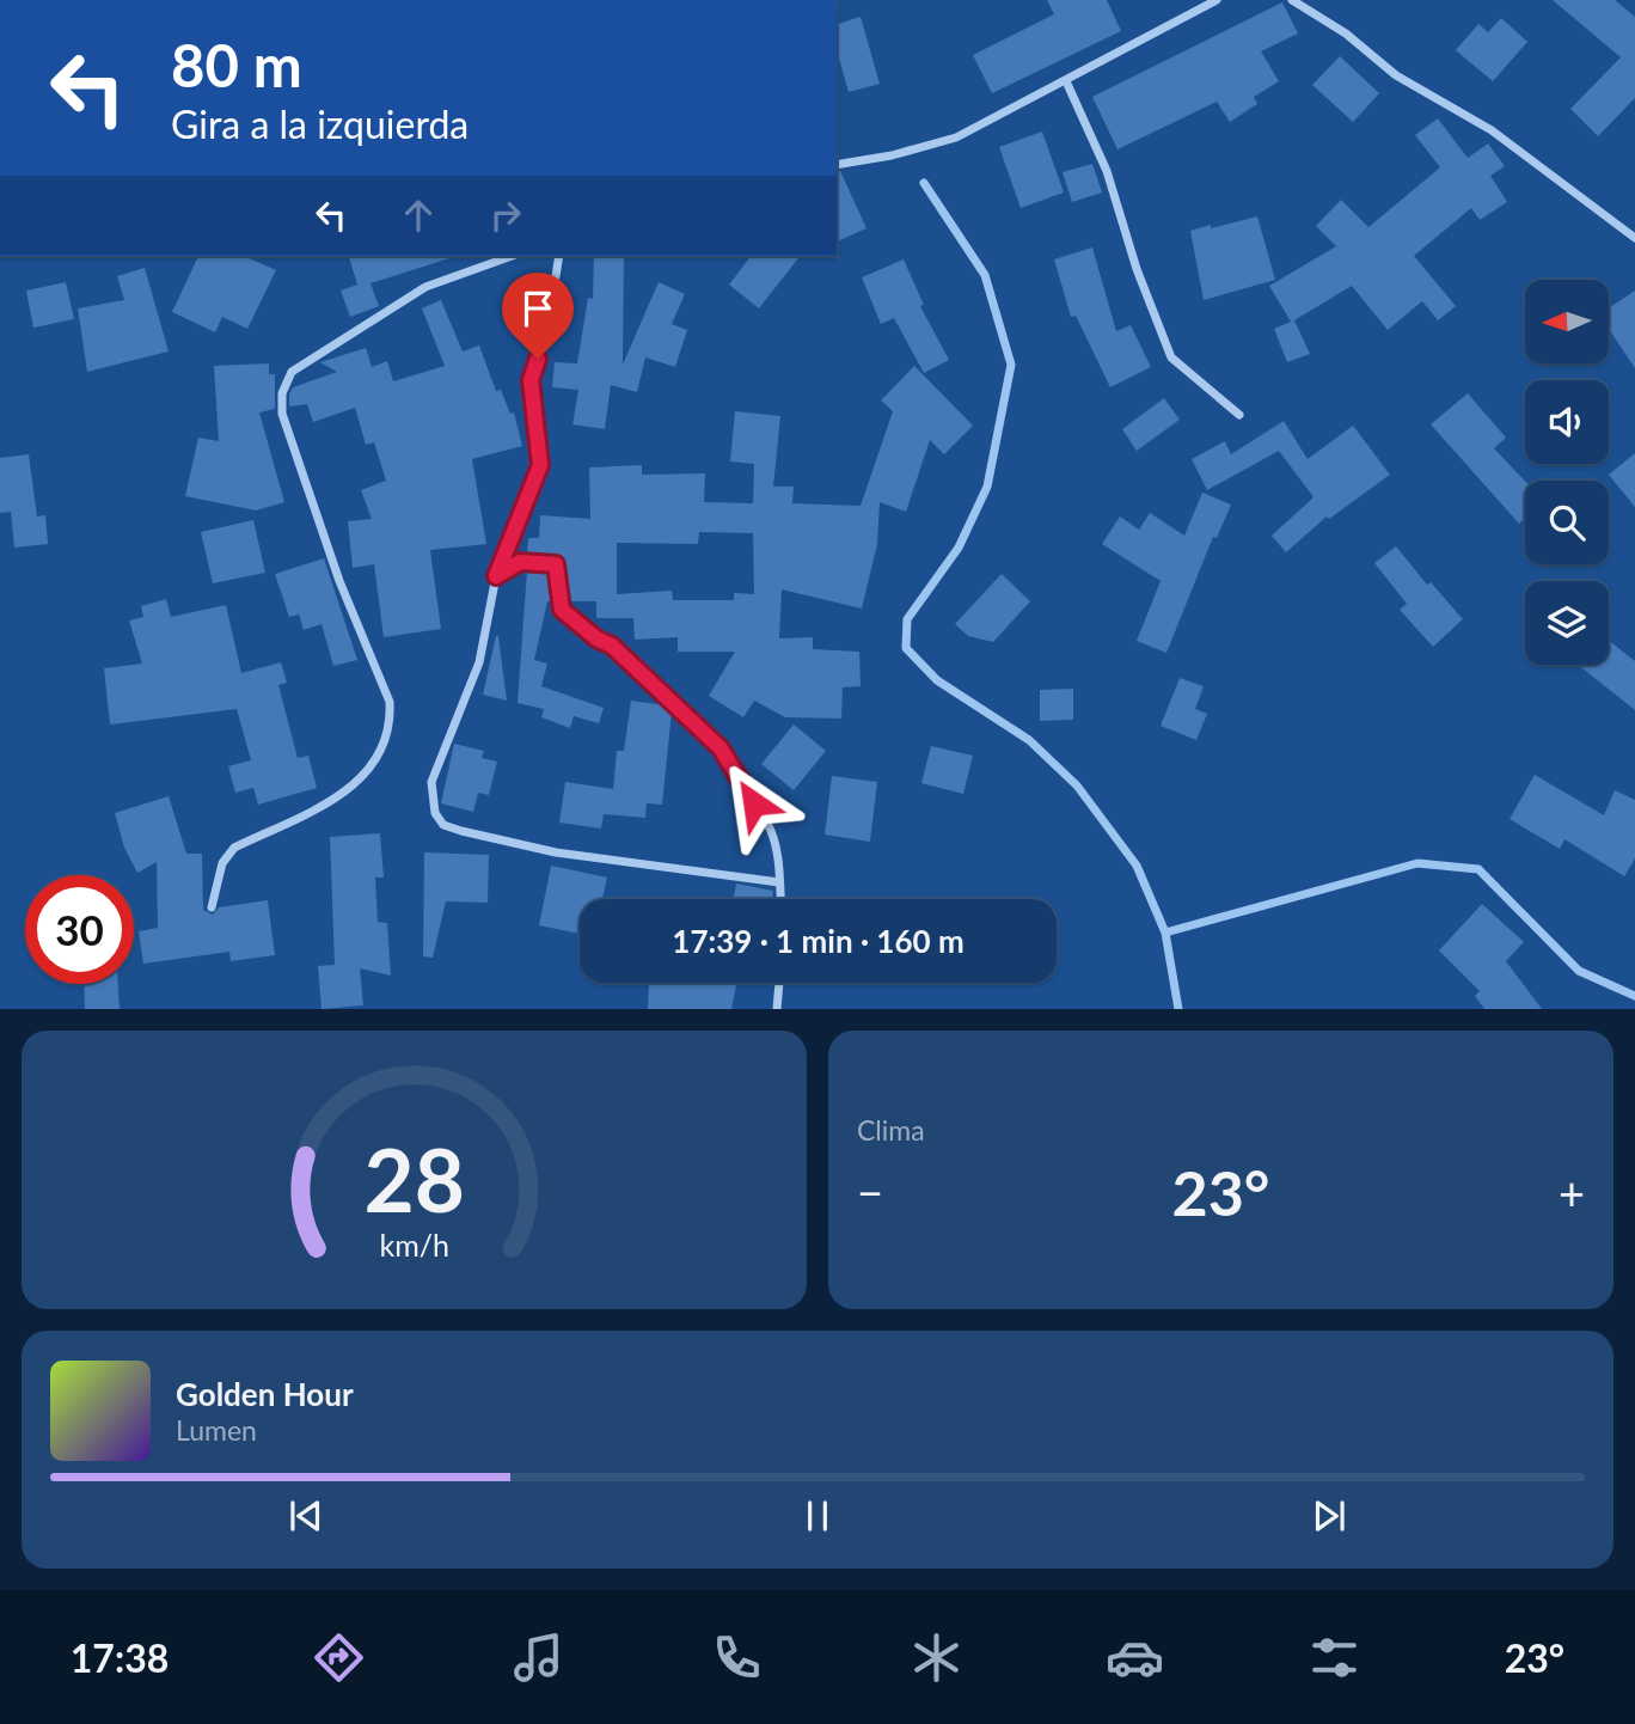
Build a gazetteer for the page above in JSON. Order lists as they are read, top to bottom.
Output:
{
  "north": "left",
  "page": {
    "turn": ["80 m", "Gira a la izquierda"],
    "limit": "30",
    "trip": "17:39 · 1 min · 160 m",
    "tile": "Clima",
    "heat": ["−", "23°", "+"],
    "song": ["Golden Hour", "Lumen"],
    "tabs": ["17:38", "23°"],
    "gauge": ["28", "km/h"]
  }
}
